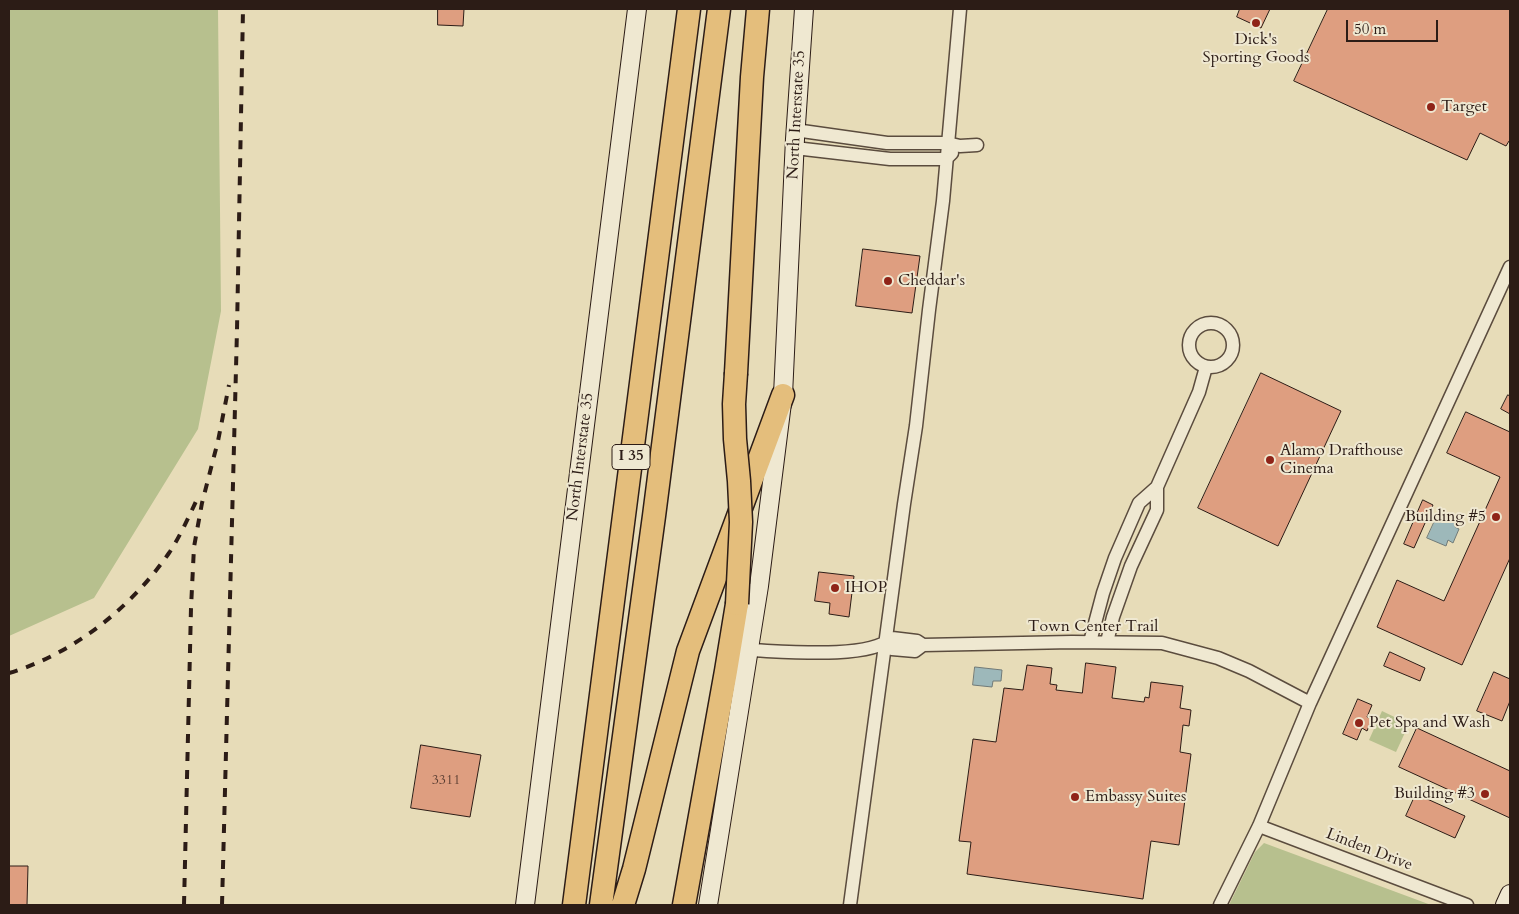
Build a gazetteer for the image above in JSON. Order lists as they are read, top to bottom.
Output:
{
  "streets": {
    "highway": ["I 35"],
    "main road": ["North Interstate 35"],
    "street": ["Town Center Trail", "Linden Drive"]
  },
  "crossings": [
    ["North Interstate 35", "Town Center Trail"]
  ],
  "places": [
    "Dick's Sporting Goods",
    "Target",
    "Cheddar's",
    "Alamo Drafthouse Cinema",
    "Building #5",
    "IHOP",
    "Pet Spa and Wash",
    "Building #3",
    "Embassy Suites"
  ],
  "house_numbers": ["3311"],
  "scale_bar": "50 m"
}
